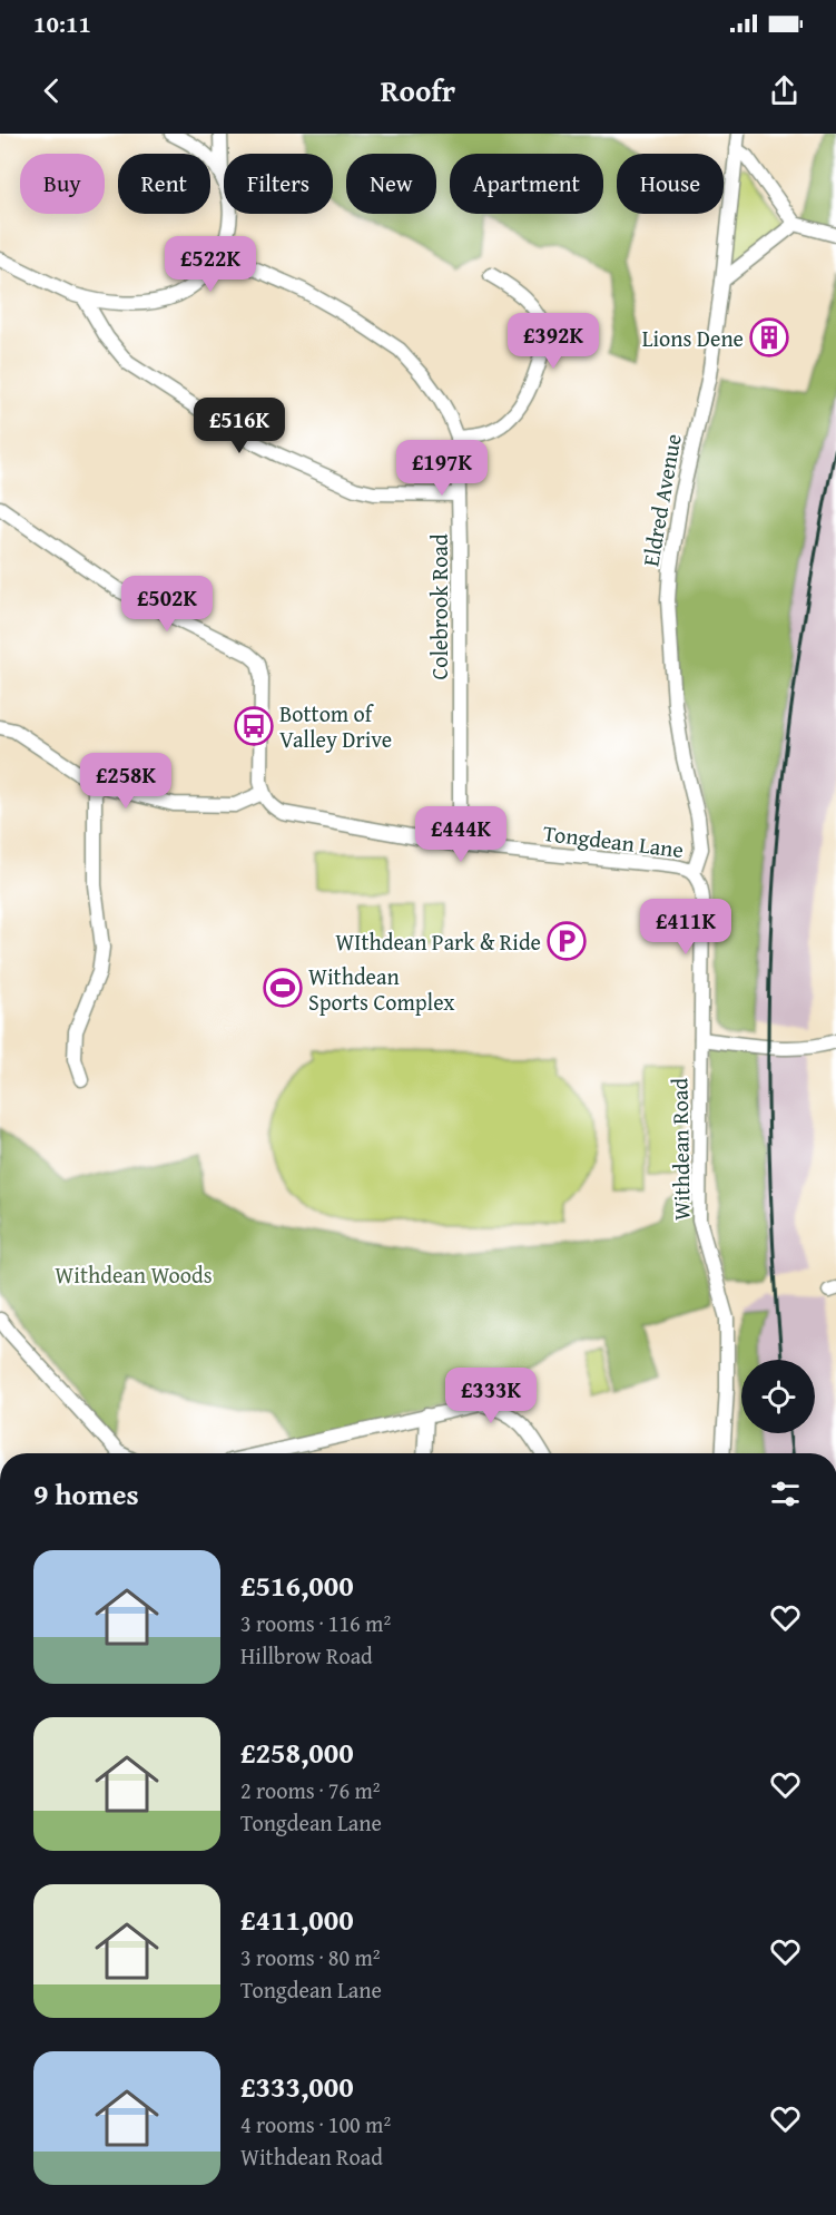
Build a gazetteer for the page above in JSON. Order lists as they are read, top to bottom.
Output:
{
  "streets": {
    "street": [
      "Eldred Avenue",
      "Colebrook Road",
      "Tongdean Lane",
      "Withdean Road"
    ]
  },
  "crossings": [
    ["Eldred Avenue", "Tongdean Lane"],
    ["Colebrook Road", "Tongdean Lane"],
    ["Tongdean Lane", "Withdean Road"]
  ],
  "parks": ["Withdean Woods"],
  "places": {
    "building": ["Lions Dene"],
    "bus stop": ["Bottom of Valley Drive"],
    "parking": ["WIthdean Park & Ride"],
    "sports": ["Withdean Sports Complex"]
  },
  "page": {
    "status": "10:11",
    "header": "Roofr",
    "chip": [
      "Buy",
      "Rent",
      "Filters",
      "New",
      "Apartment",
      "House"
    ],
    "price": [
      "£522K",
      "£392K",
      "£516K",
      "£197K",
      "£502K",
      "£258K",
      "£444K",
      "£411K",
      "£333K"
    ],
    "heading": "9 homes",
    "list": [
      {
        "name": "£516,000",
        "note": "3 rooms · 116 m² · Hillbrow Road"
      },
      {
        "name": "£258,000",
        "note": "2 rooms · 76 m² · Tongdean Lane"
      },
      {
        "name": "£411,000",
        "note": "3 rooms · 80 m² · Tongdean Lane"
      },
      {
        "name": "£333,000",
        "note": "4 rooms · 100 m² · Withdean Road"
      }
    ]
  }
}
